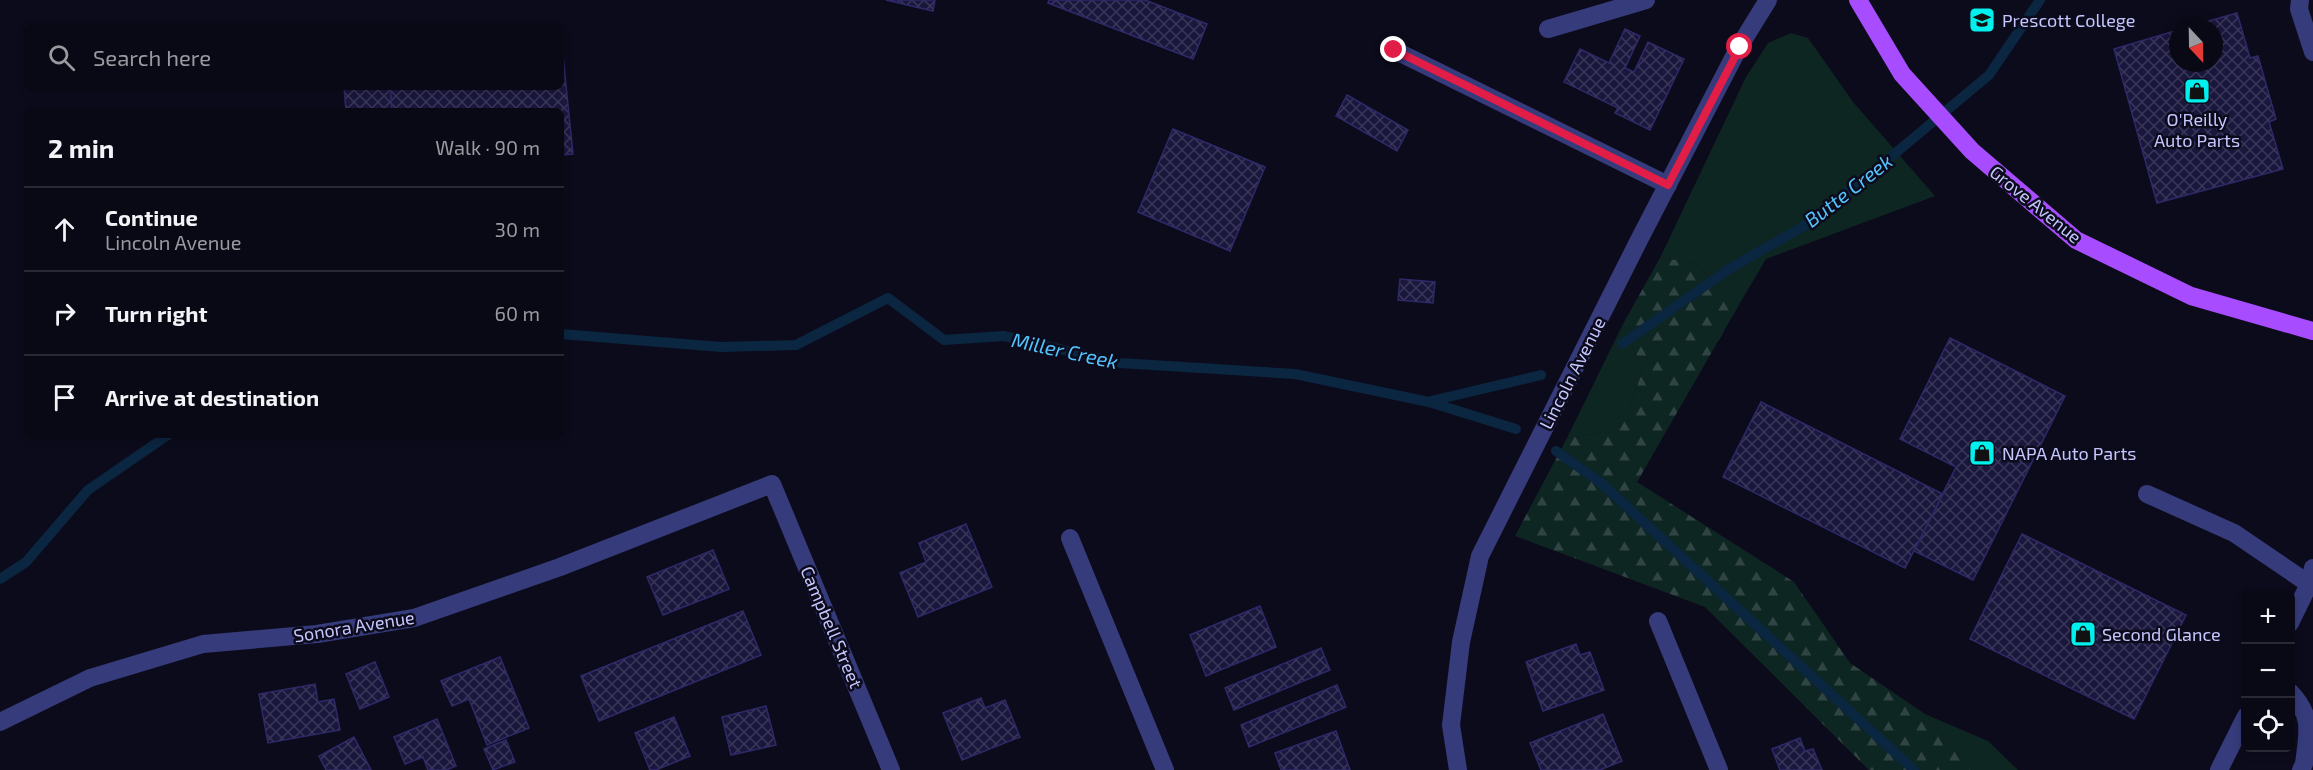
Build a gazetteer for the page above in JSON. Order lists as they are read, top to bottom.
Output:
{
  "streets": {
    "main road": ["Grove Avenue"],
    "street": ["Lincoln Avenue", "Sonora Avenue", "Campbell Street"]
  },
  "crossings": [
    ["Sonora Avenue", "Campbell Street"]
  ],
  "water": ["Butte Creek", "Miller Creek"],
  "places": {
    "school or university": ["Prescott College"],
    "shop": ["O'Reilly Auto Parts", "NAPA Auto Parts", "Second Glance"]
  },
  "north": "bottom",
  "page": {
    "search": "Search here",
    "heading": ["2 min", "Walk · 90 m"],
    "list": [
      ["Continue", "Lincoln Avenue", "30 m"],
      ["Turn right", "60 m"],
      "Arrive at destination"
    ],
    "map_buttons": ["+", "−"]
  }
}
